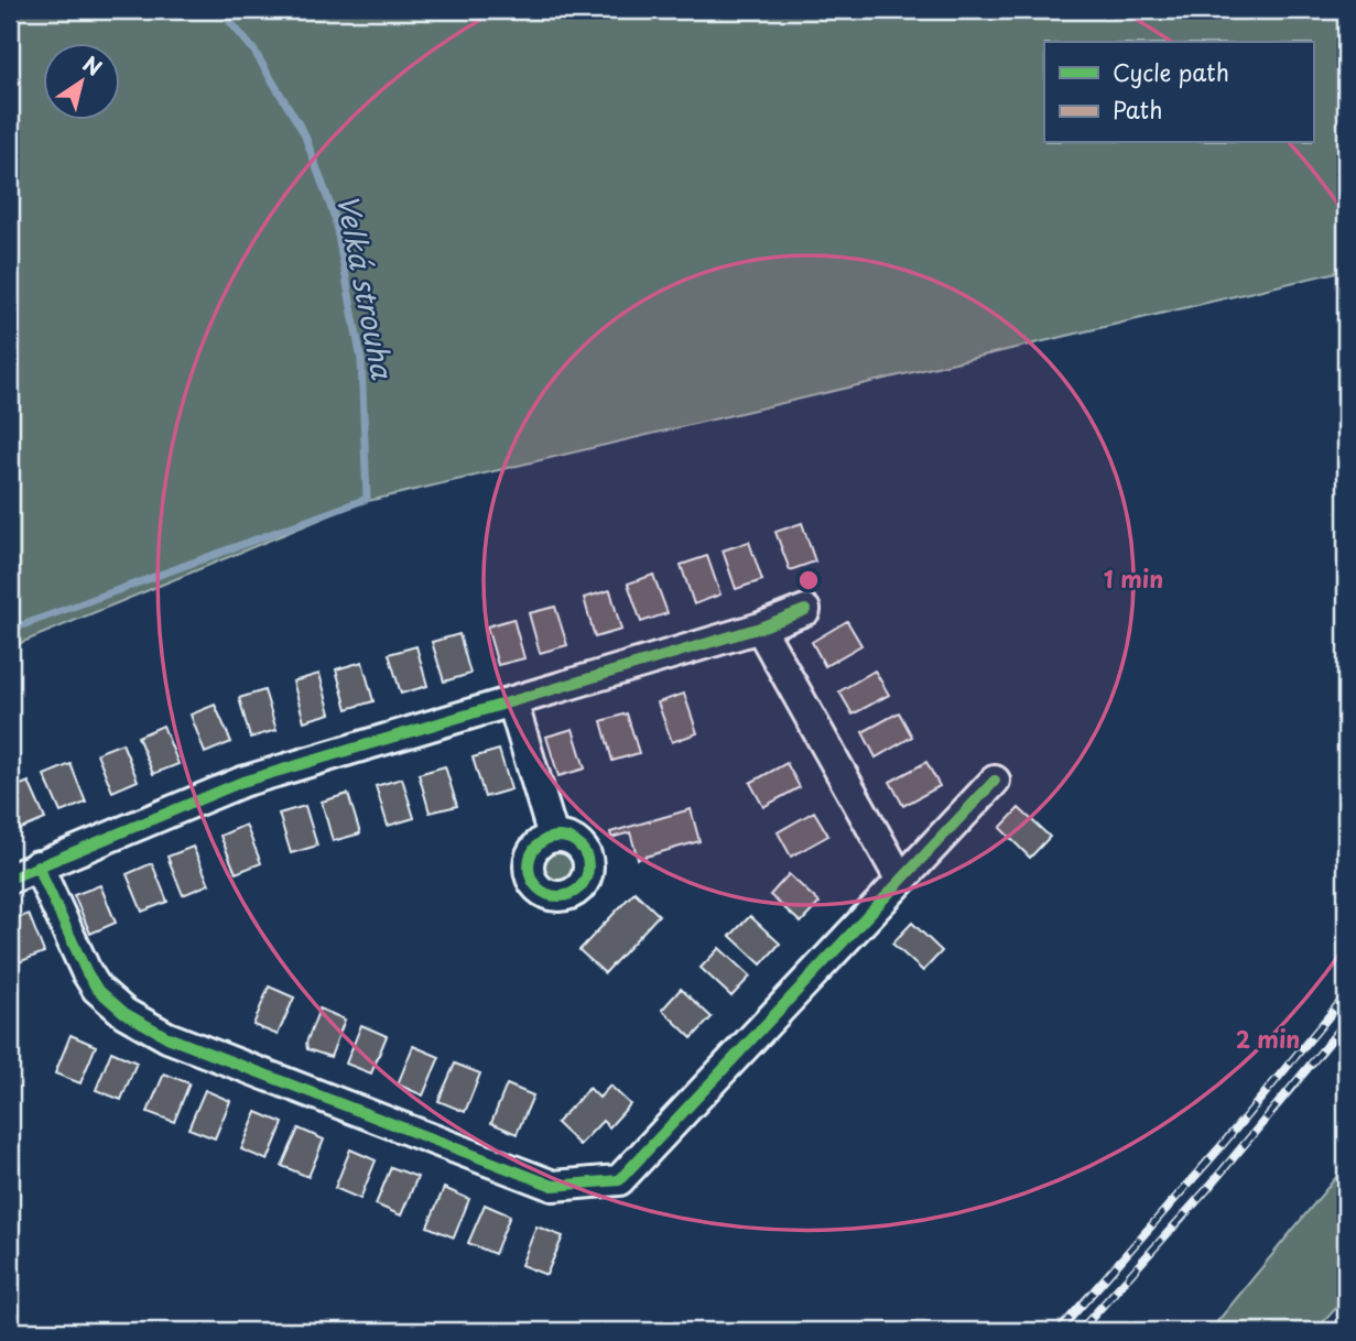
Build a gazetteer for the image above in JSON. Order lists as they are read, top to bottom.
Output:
{
  "water": ["Velká strouha"],
  "legend": ["Cycle path", "Path"],
  "north": "top right",
  "rings": ["1 min", "2 min"]
}
